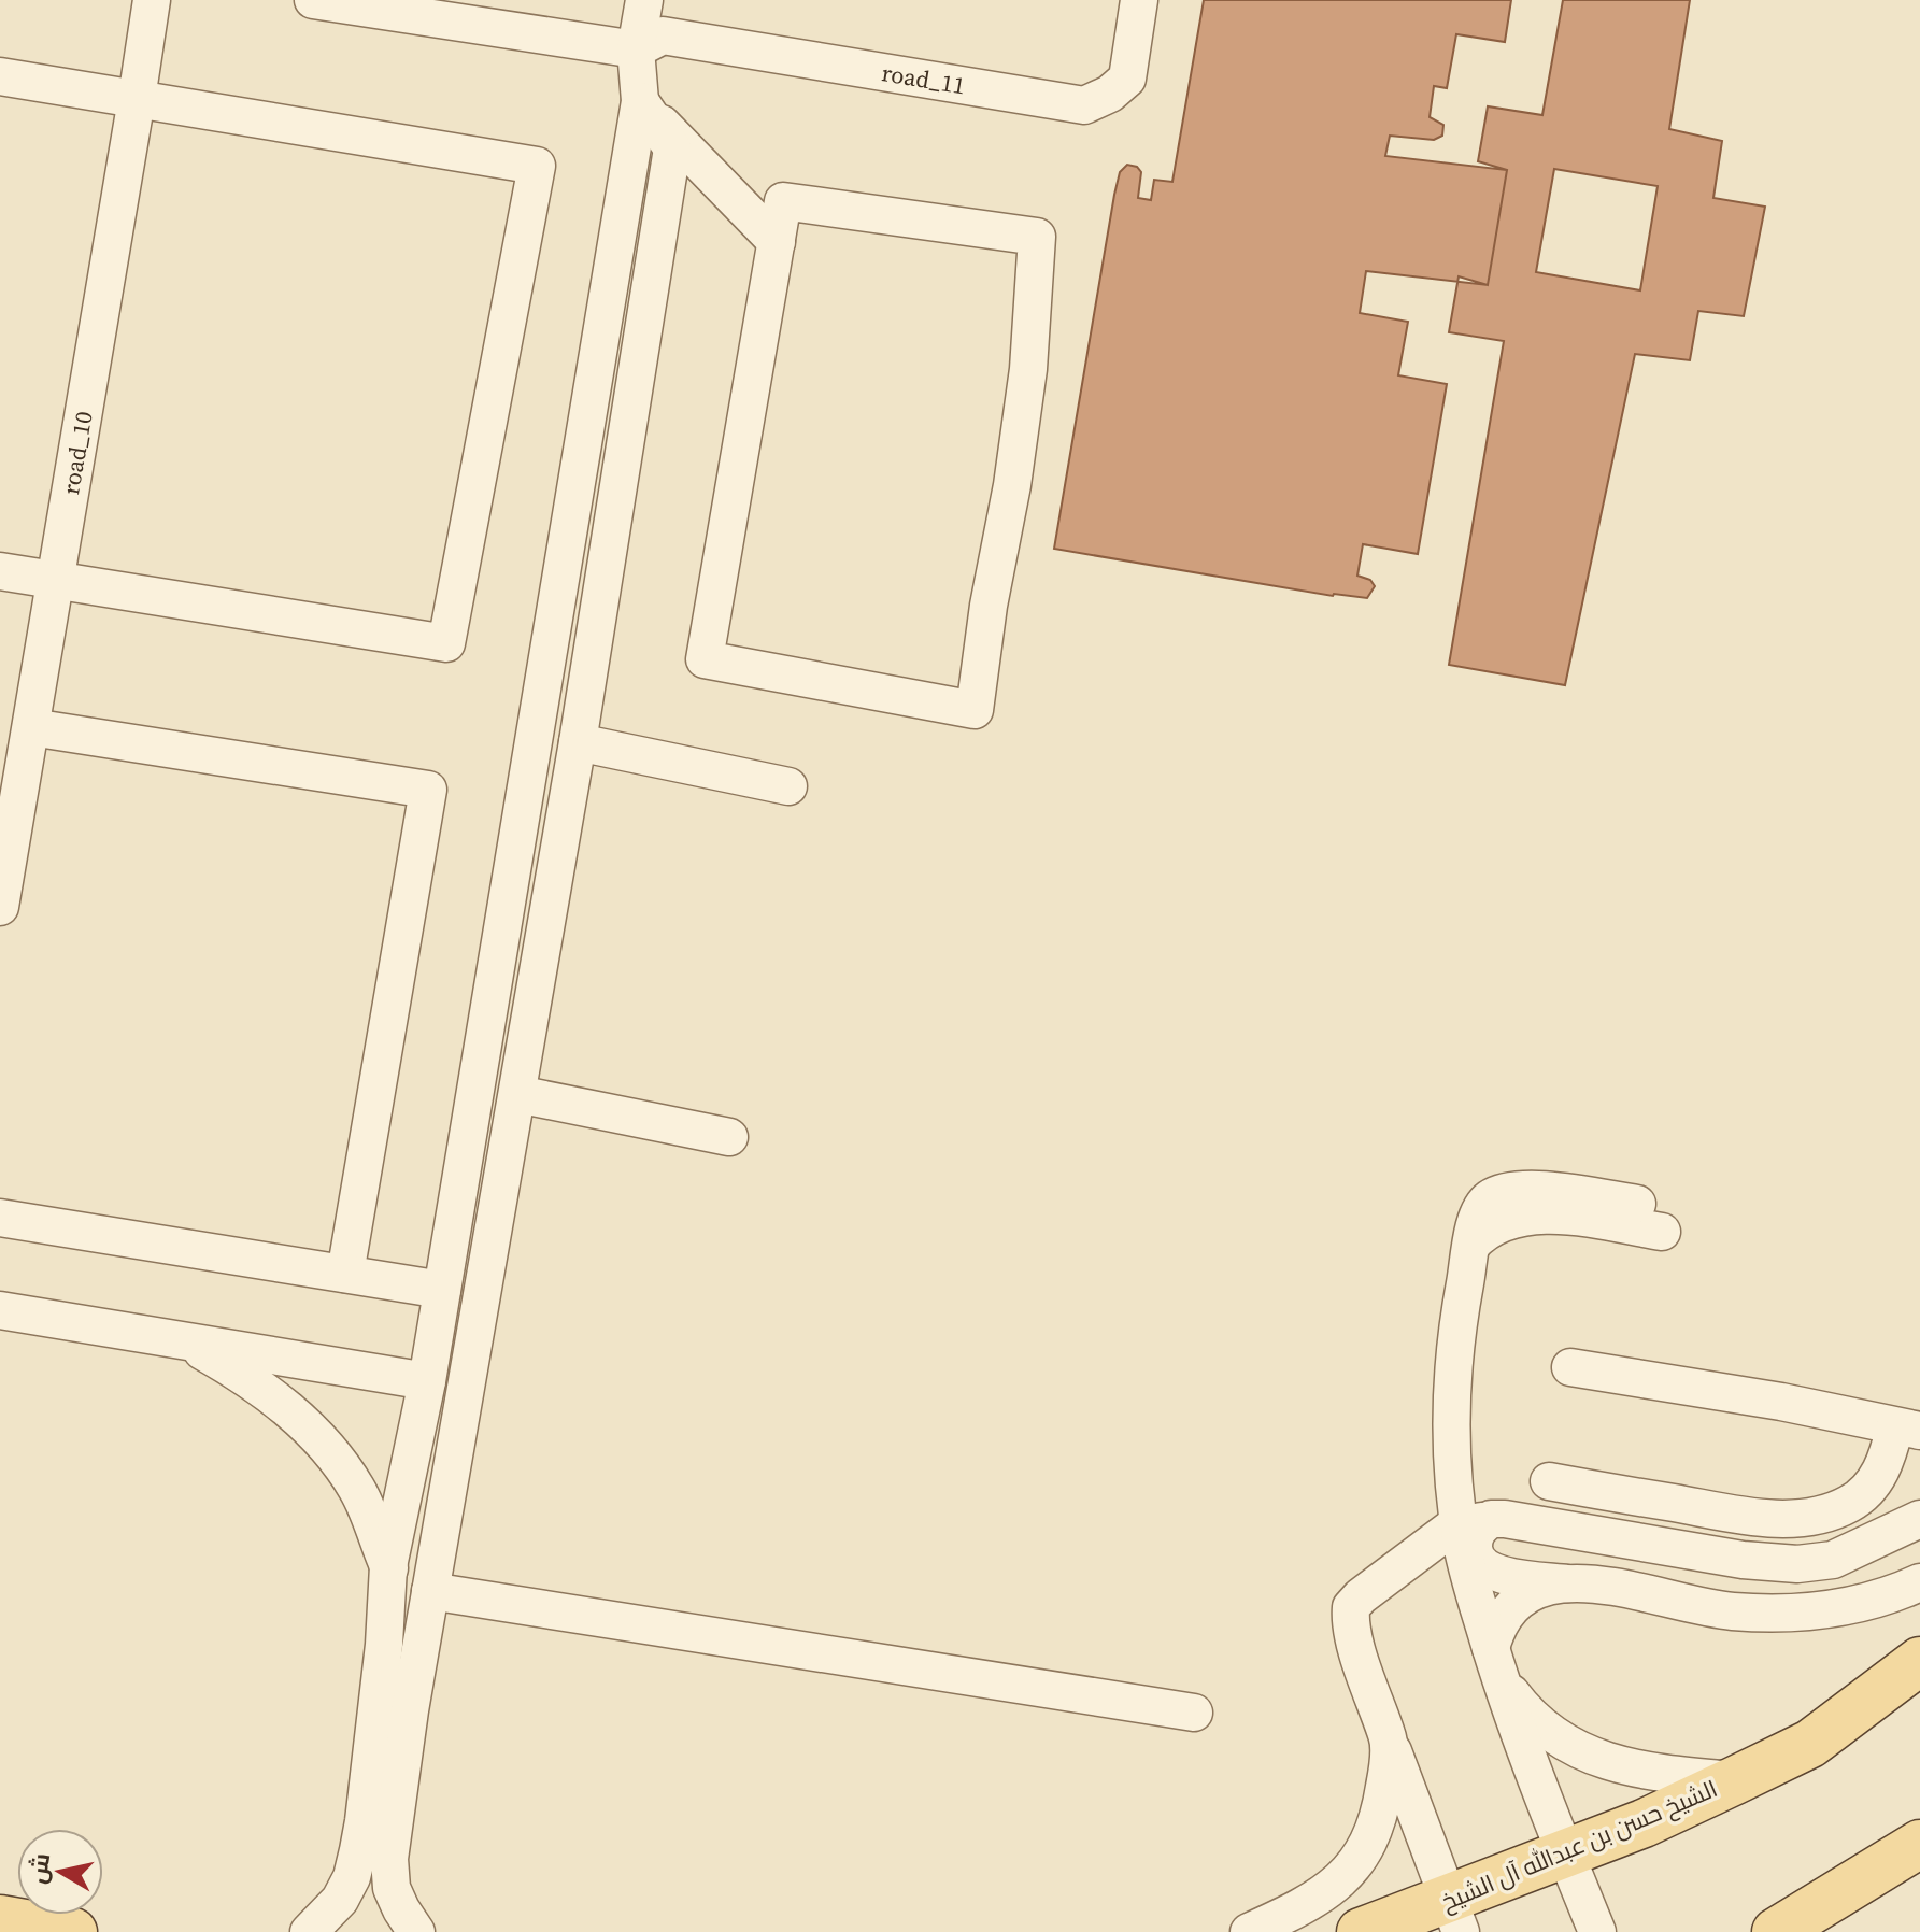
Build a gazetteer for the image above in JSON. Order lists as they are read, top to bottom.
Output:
{
  "streets": {
    "main road": ["الشيخ حسن بن عبدالله آل الشيخ"],
    "lane": ["road_11", "road_10"]
  },
  "north": "left"
}
